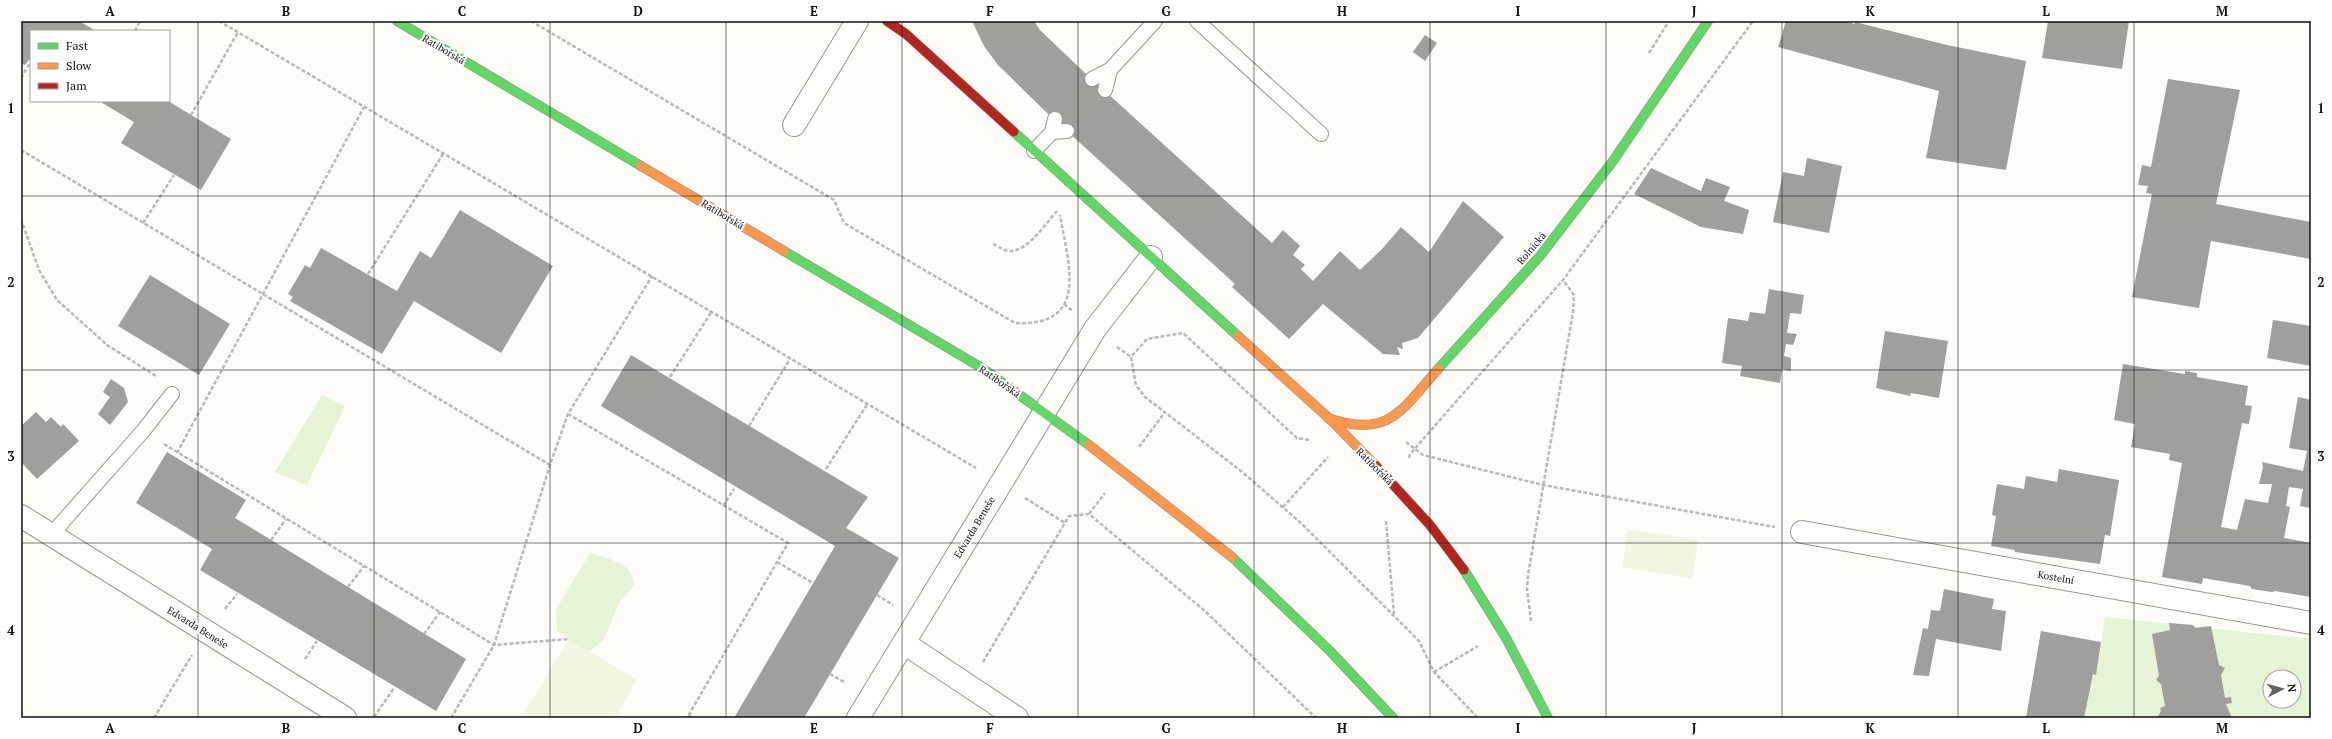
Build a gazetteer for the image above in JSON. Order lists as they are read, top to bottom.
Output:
{
  "streets": {
    "street": [
      "Ratibořská",
      "Rolnická",
      "Edvarda Beneše",
      "Kostelní"
    ]
  },
  "crossings": [
    ["Ratibořská", "Rolnická"],
    ["Ratibořská", "Edvarda Beneše"]
  ],
  "legend": ["Fast", "Slow", "Jam"],
  "north": "right",
  "grid": {
    "columns": [
      "A",
      "B",
      "C",
      "D",
      "E",
      "F",
      "G",
      "H",
      "I",
      "J",
      "K",
      "L",
      "M"
    ],
    "rows": [
      "1",
      "2",
      "3",
      "4"
    ]
  }
}
